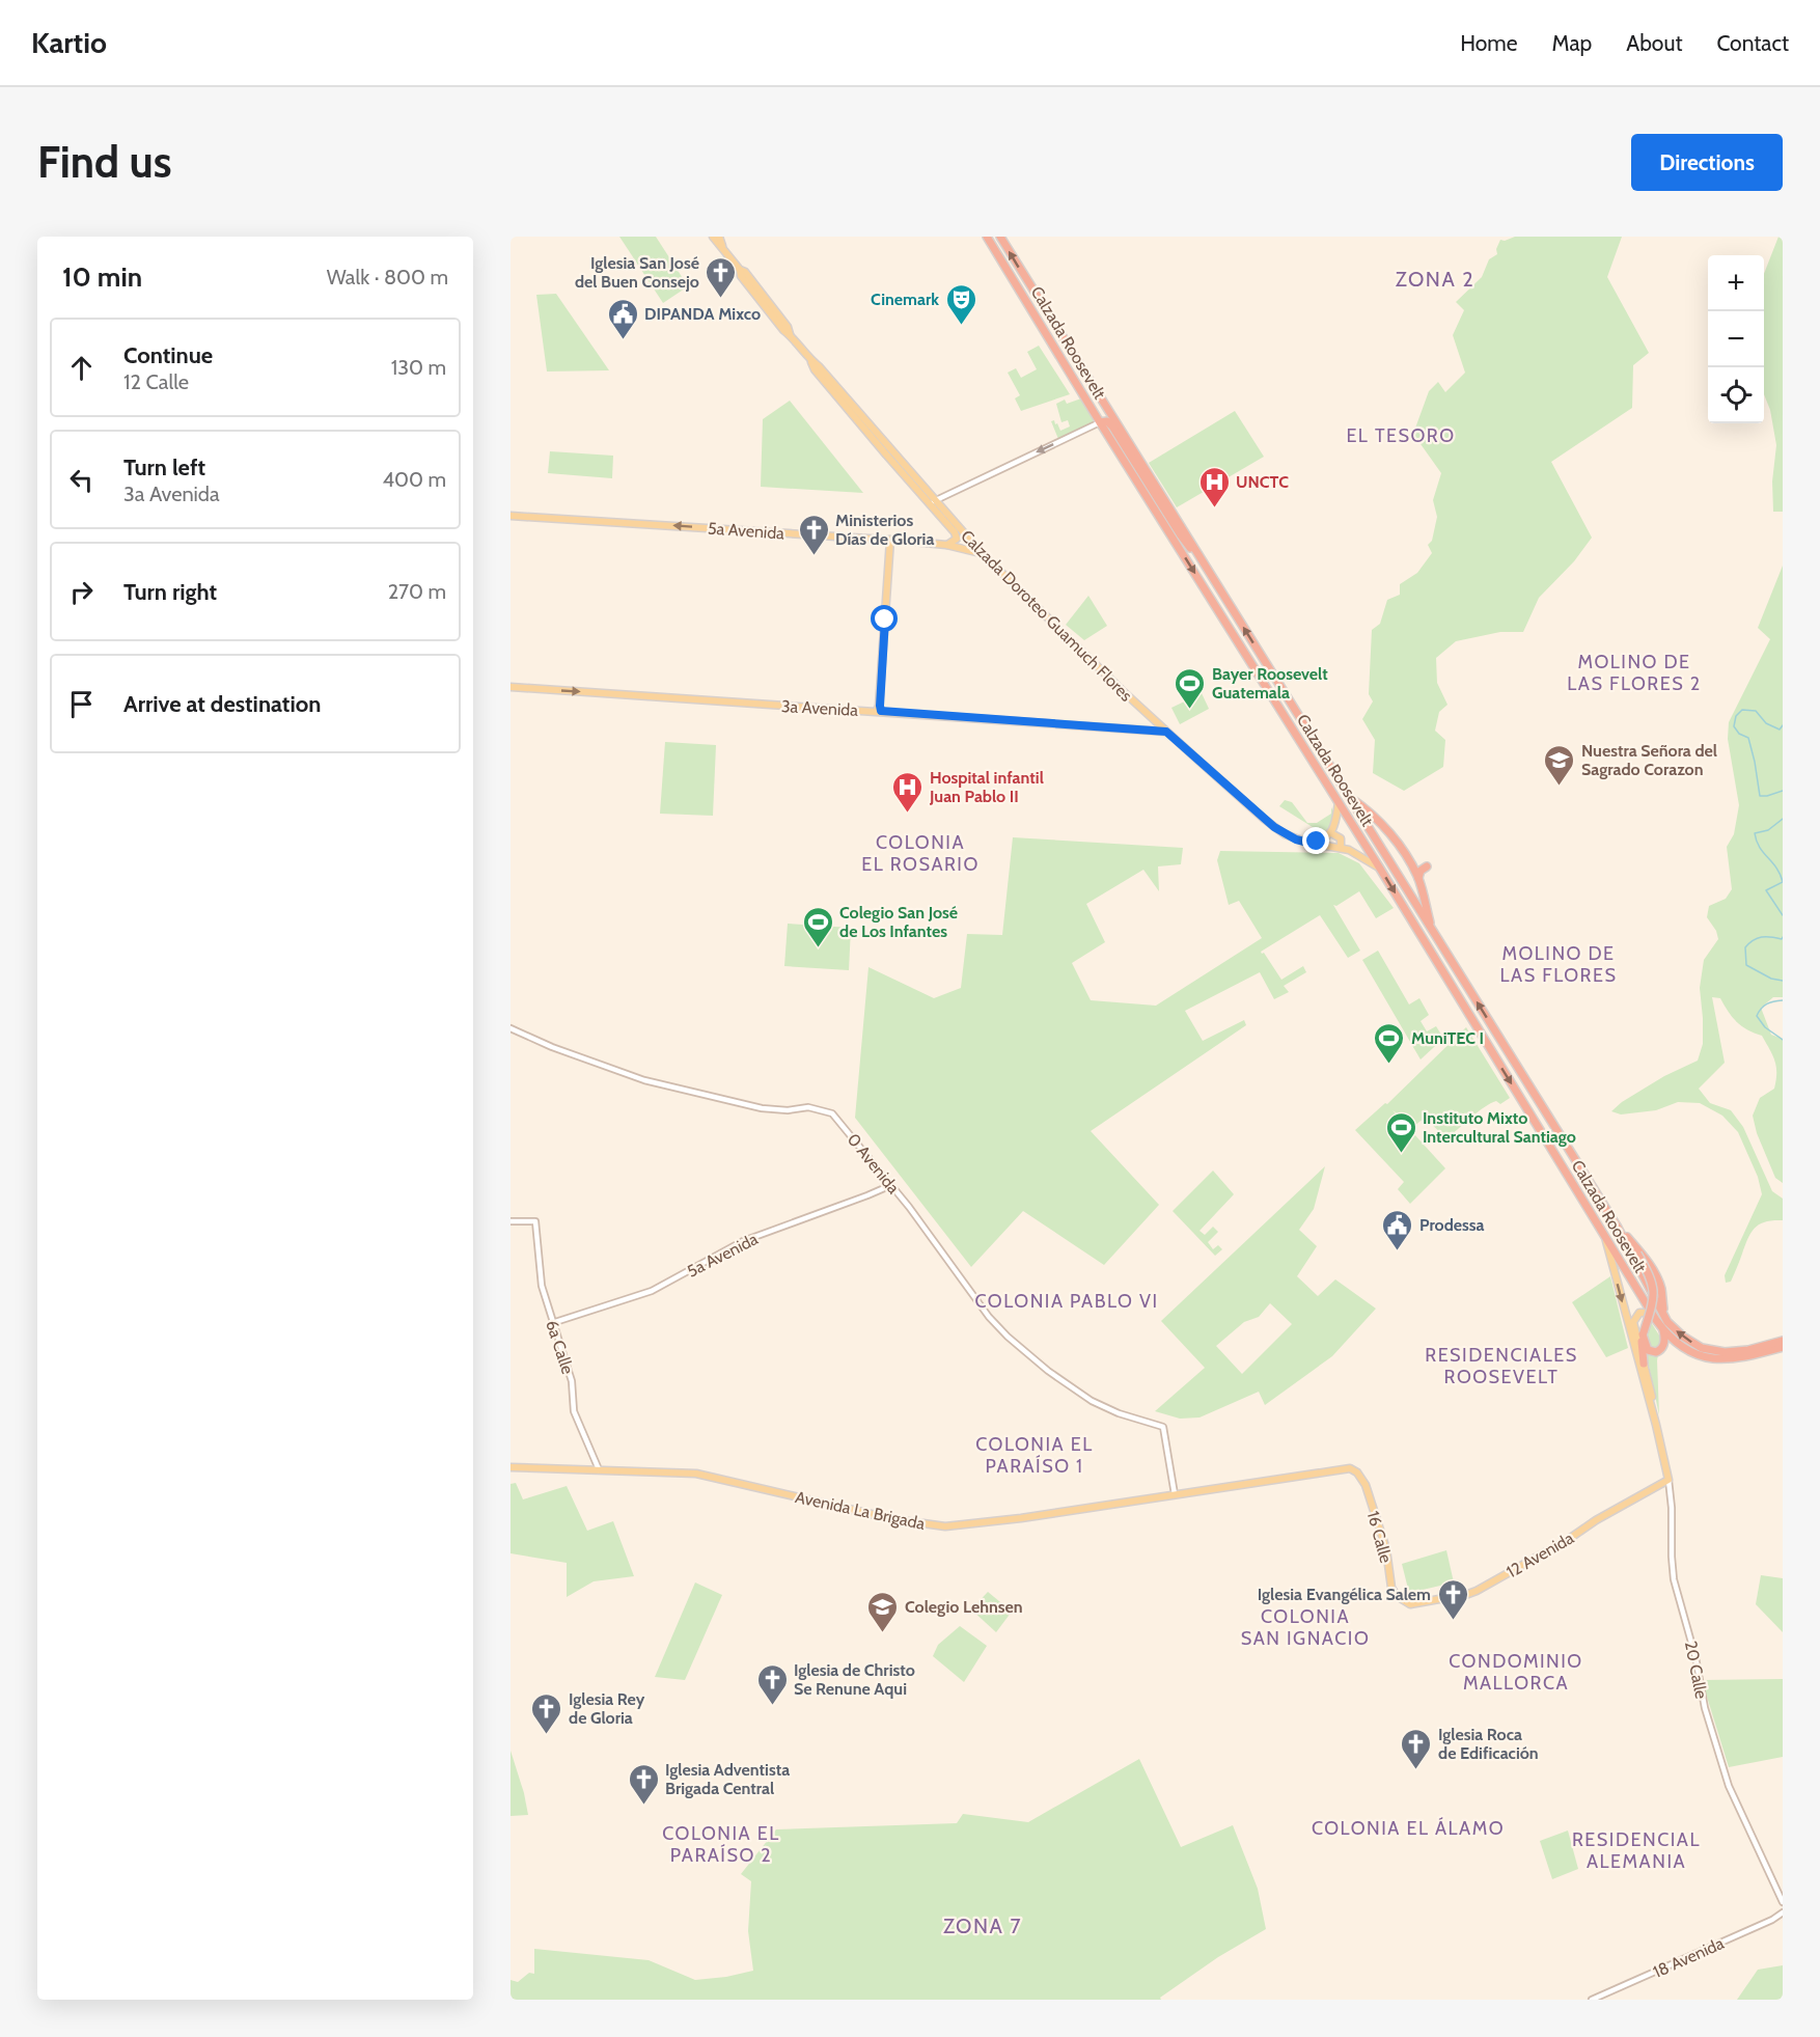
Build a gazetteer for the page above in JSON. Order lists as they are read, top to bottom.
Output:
{
  "streets": {
    "highway": ["Calzada Roosevelt"],
    "main road": [
      "5a Avenida",
      "Calzada Doroteo Guamuch Flores",
      "3a Avenida",
      "Avenida La Brigada",
      "16 Calle",
      "12 Avenida",
      "20 Calle"
    ],
    "street": ["0 Avenida", "6a Calle", "18 Avenida"]
  },
  "crossings": [
    ["Calzada Roosevelt", "Calzada Doroteo Guamuch Flores"],
    ["Calzada Roosevelt", "20 Calle"],
    ["5a Avenida", "Calzada Doroteo Guamuch Flores"],
    ["5a Avenida", "0 Avenida"],
    ["5a Avenida", "6a Calle"],
    ["Calzada Doroteo Guamuch Flores", "3a Avenida"],
    ["0 Avenida", "Avenida La Brigada"],
    ["6a Calle", "Avenida La Brigada"],
    ["Avenida La Brigada", "16 Calle"],
    ["16 Calle", "12 Avenida"],
    ["12 Avenida", "20 Calle"]
  ],
  "one_way": ["5a Avenida", "3a Avenida"],
  "districts": [
    "ZONA 2",
    "EL TESORO",
    "MOLINO DE LAS FLORES 2",
    "COLONIA EL ROSARIO",
    "MOLINO DE LAS FLORES",
    "COLONIA PABLO VI",
    "RESIDENCIALES ROOSEVELT",
    "COLONIA EL PARAÍSO 1",
    "COLONIA SAN IGNACIO",
    "CONDOMINIO MALLORCA",
    "COLONIA EL ÁLAMO",
    "COLONIA EL PARAÍSO 2",
    "RESIDENCIAL ALEMANIA",
    "ZONA 7"
  ],
  "places": {
    "church": [
      "Iglesia San José del Buen Consejo",
      "Ministerios Días de Gloria",
      "Iglesia Evangélica Salem",
      "Iglesia de Christo Se Renune Aqui",
      "Iglesia Rey de Gloria",
      "Iglesia Roca de Edificación",
      "Iglesia Adventista Brigada Central"
    ],
    "theatre": ["Cinemark"],
    "public building": ["DIPANDA Mixco", "Prodessa"],
    "hospital": ["UNCTC", "Hospital infantil Juan Pablo II"],
    "sports": [
      "Bayer Roosevelt Guatemala",
      "Colegio San José de Los Infantes",
      "MuniTEC I",
      "Instituto Mixto Intercultural Santiago"
    ],
    "school or university": ["Nuestra Señora del Sagrado Corazon", "Colegio Lehnsen"]
  },
  "page": {
    "header": "Kartio",
    "nav": [
      "Home",
      "Map",
      "About",
      "Contact"
    ],
    "buttons": "Directions",
    "title": "Find us",
    "heading": ["10 min", "Walk · 800 m"],
    "map_buttons": ["+", "−"],
    "list": [
      ["Continue", "12 Calle", "130 m"],
      ["Turn left", "3a Avenida", "400 m"],
      ["Turn right", "270 m"],
      "Arrive at destination"
    ]
  }
}
